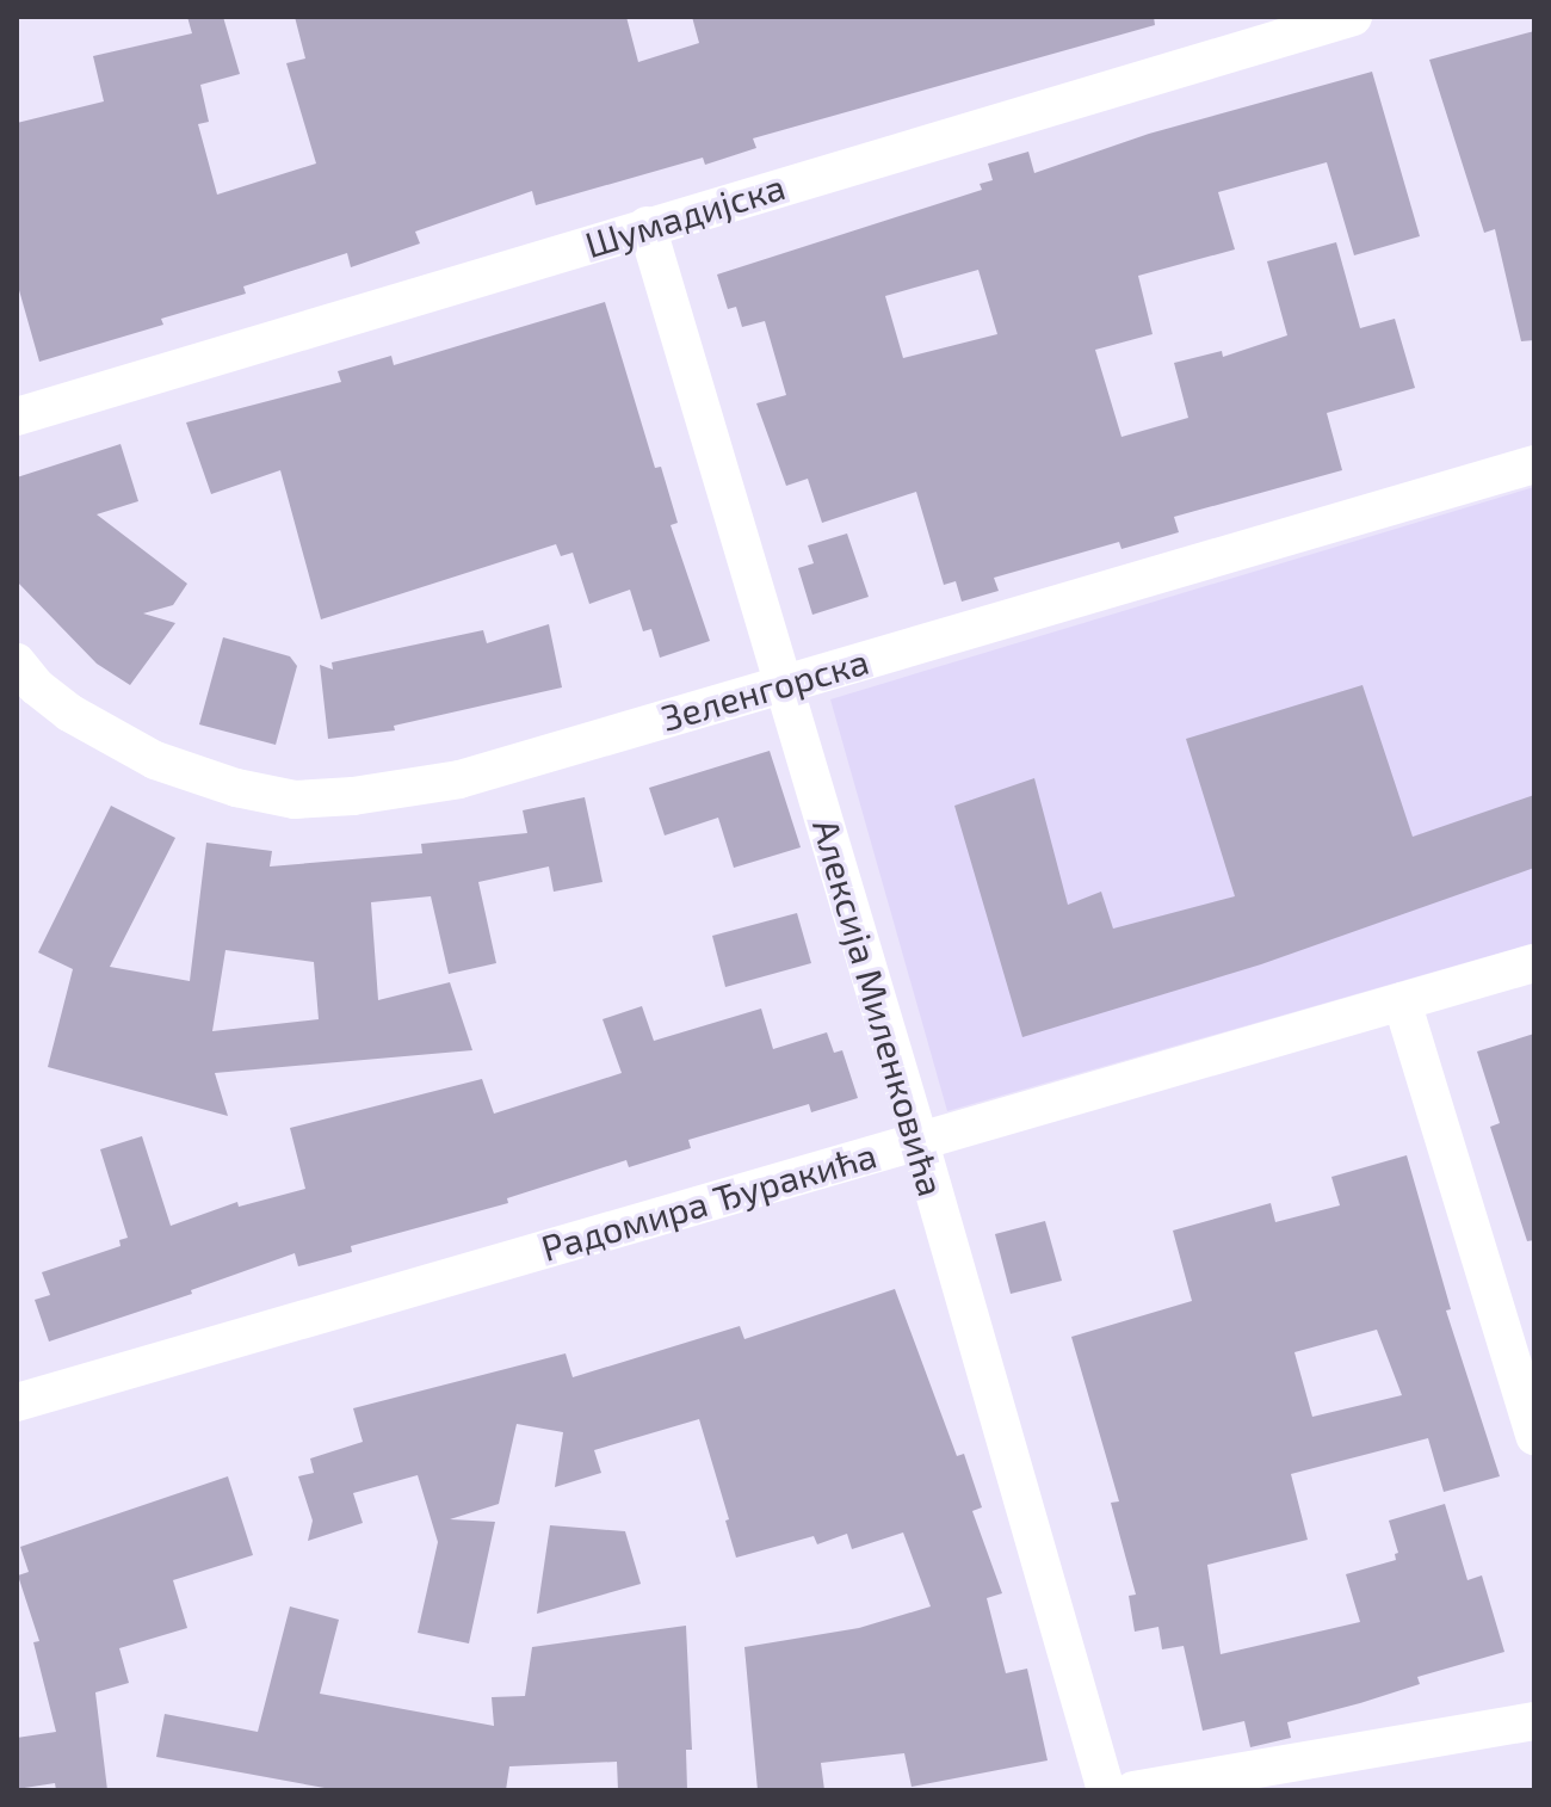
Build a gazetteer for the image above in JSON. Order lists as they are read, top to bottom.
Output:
{
  "streets": {
    "street": [
      "Шумадијска",
      "Зеленгорска",
      "Алексија Миленковића",
      "Радомира Ђуракића"
    ]
  },
  "crossings": [
    ["Шумадијска", "Алексија Миленковића"],
    ["Зеленгорска", "Алексија Миленковића"],
    ["Алексија Миленковића", "Радомира Ђуракића"]
  ]
}
